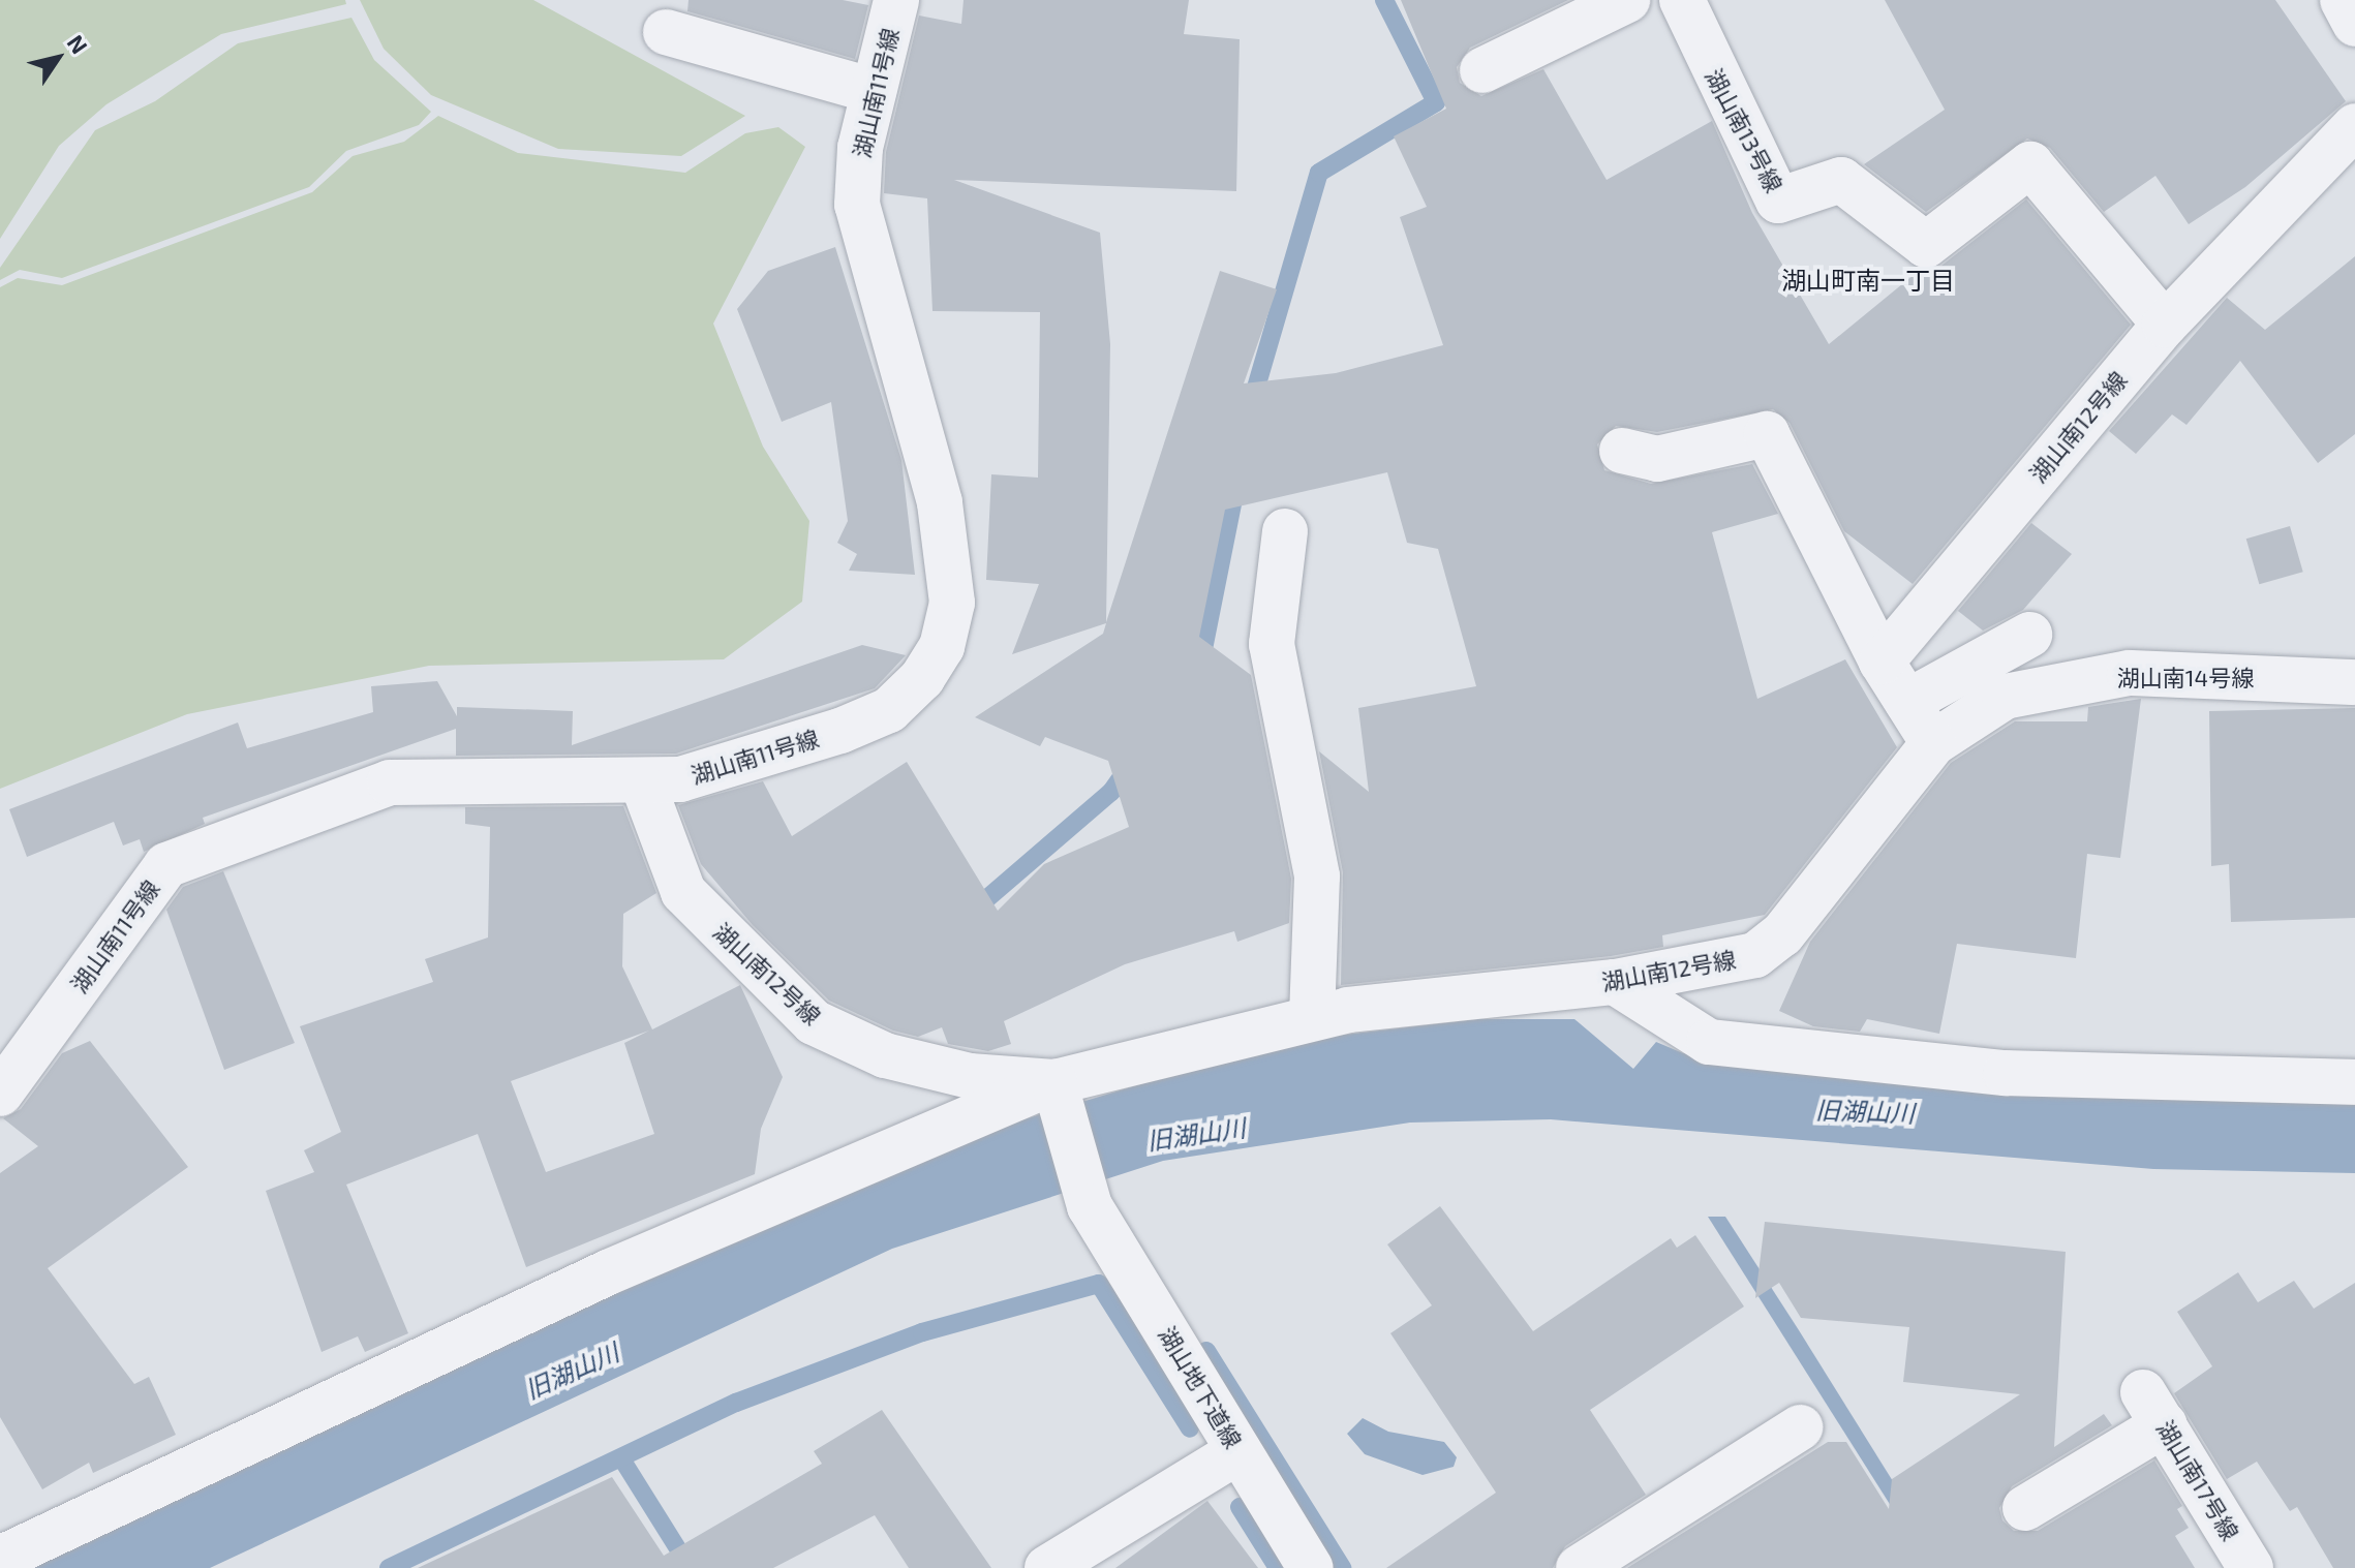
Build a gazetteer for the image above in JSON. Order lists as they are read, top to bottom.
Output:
{
  "streets": {
    "street": [
      "湖山南11号線",
      "湖山南13号線",
      "湖山南12号線",
      "湖山南14号線",
      "湖山地下道線",
      "湖山南17号線"
    ]
  },
  "crossings": [
    ["湖山南11号線", "湖山南12号線"],
    ["湖山南13号線", "湖山南12号線"],
    ["湖山南12号線", "湖山南14号線"],
    ["湖山南12号線", "湖山地下道線"]
  ],
  "districts": ["湖山町南一丁目"],
  "water": ["旧湖山川"],
  "north": "top right"
}
